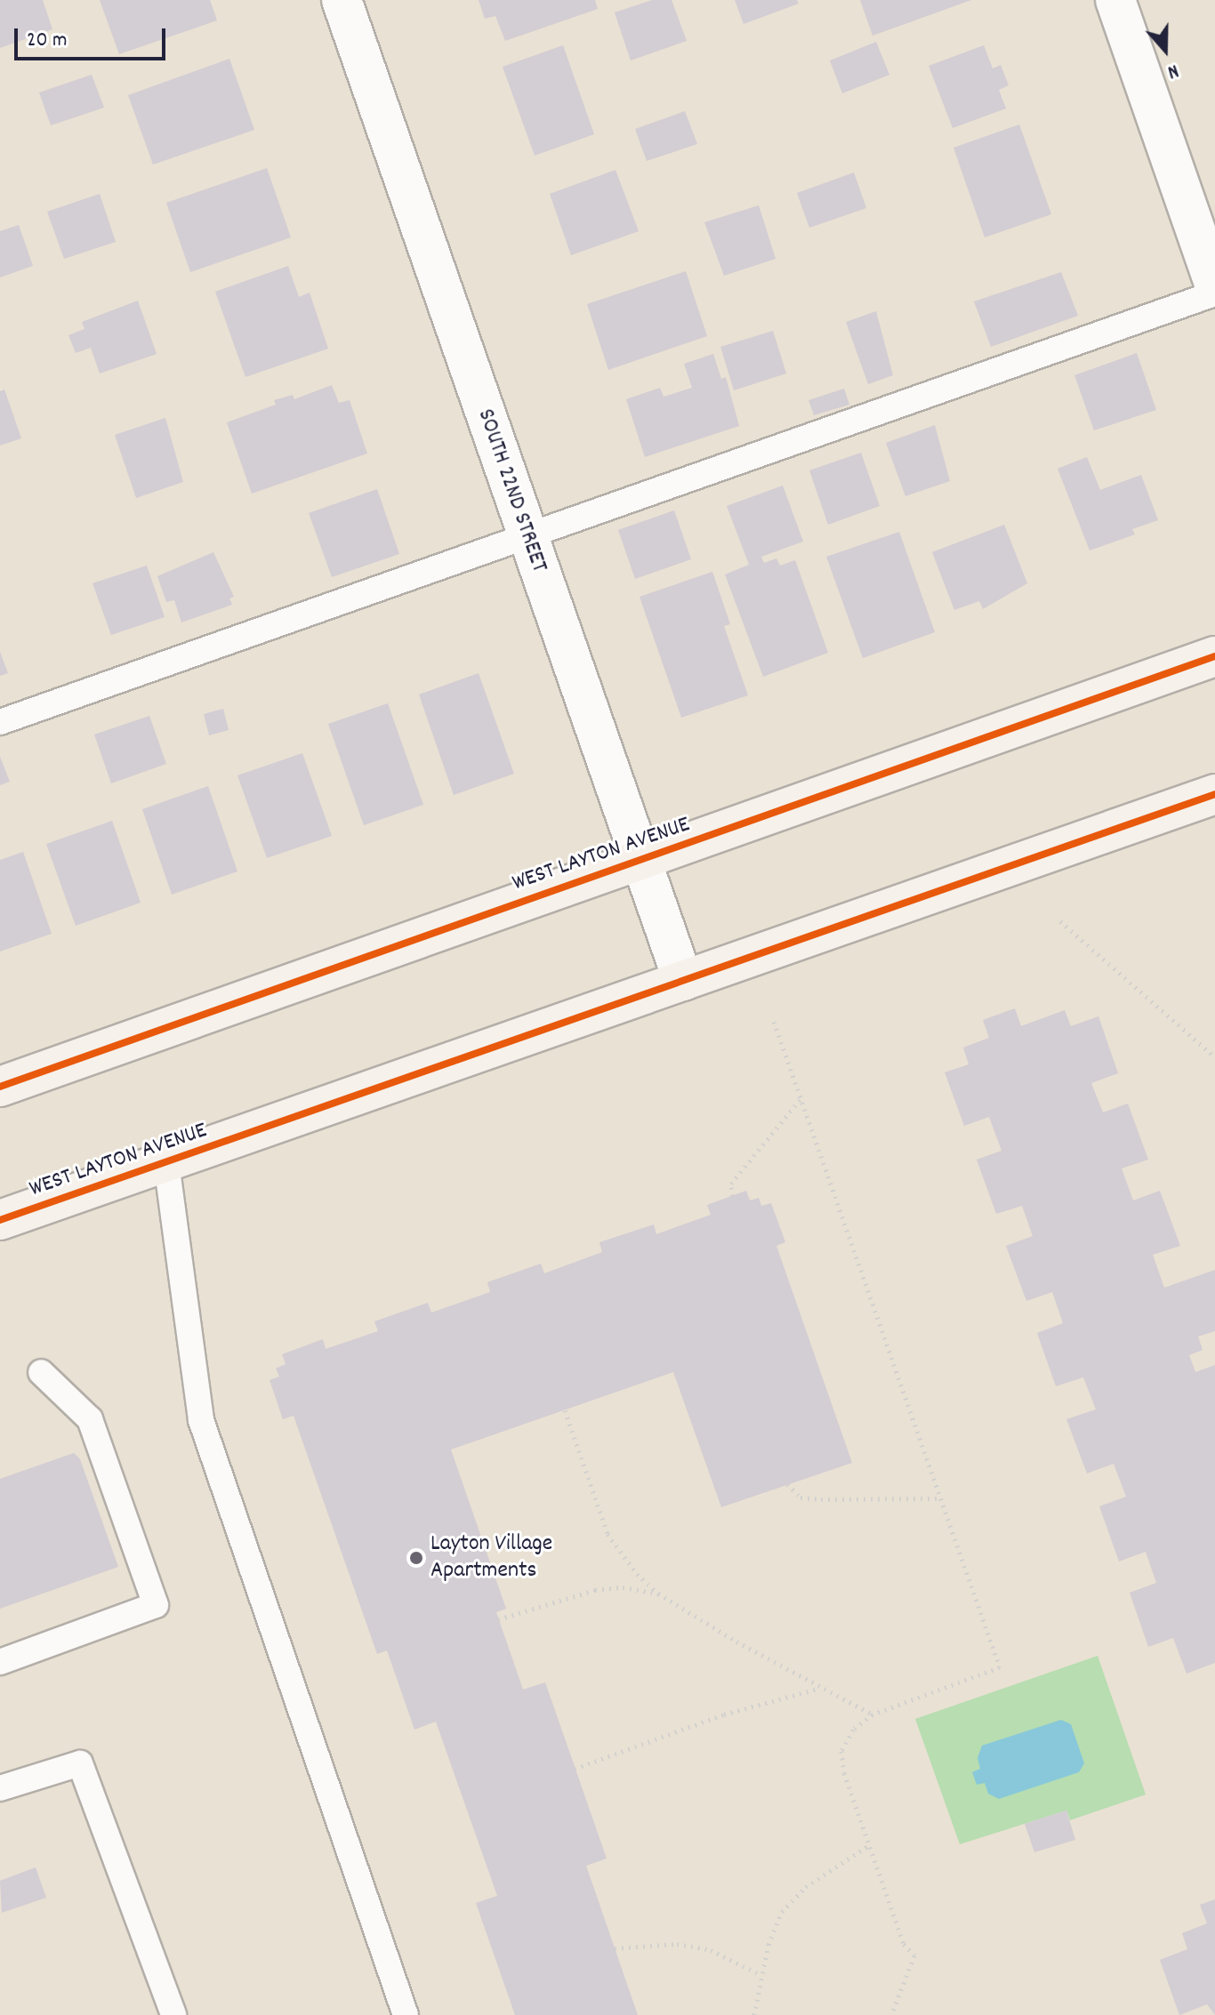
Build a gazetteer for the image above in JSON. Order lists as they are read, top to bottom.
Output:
{
  "streets": {
    "main road": ["WEST LAYTON AVENUE"],
    "street": ["SOUTH 22ND STREET"]
  },
  "crossings": [
    ["SOUTH 22ND STREET", "WEST LAYTON AVENUE"]
  ],
  "places": ["Layton Village Apartments"],
  "scale_bar": "20 m",
  "north": "bottom"
}
